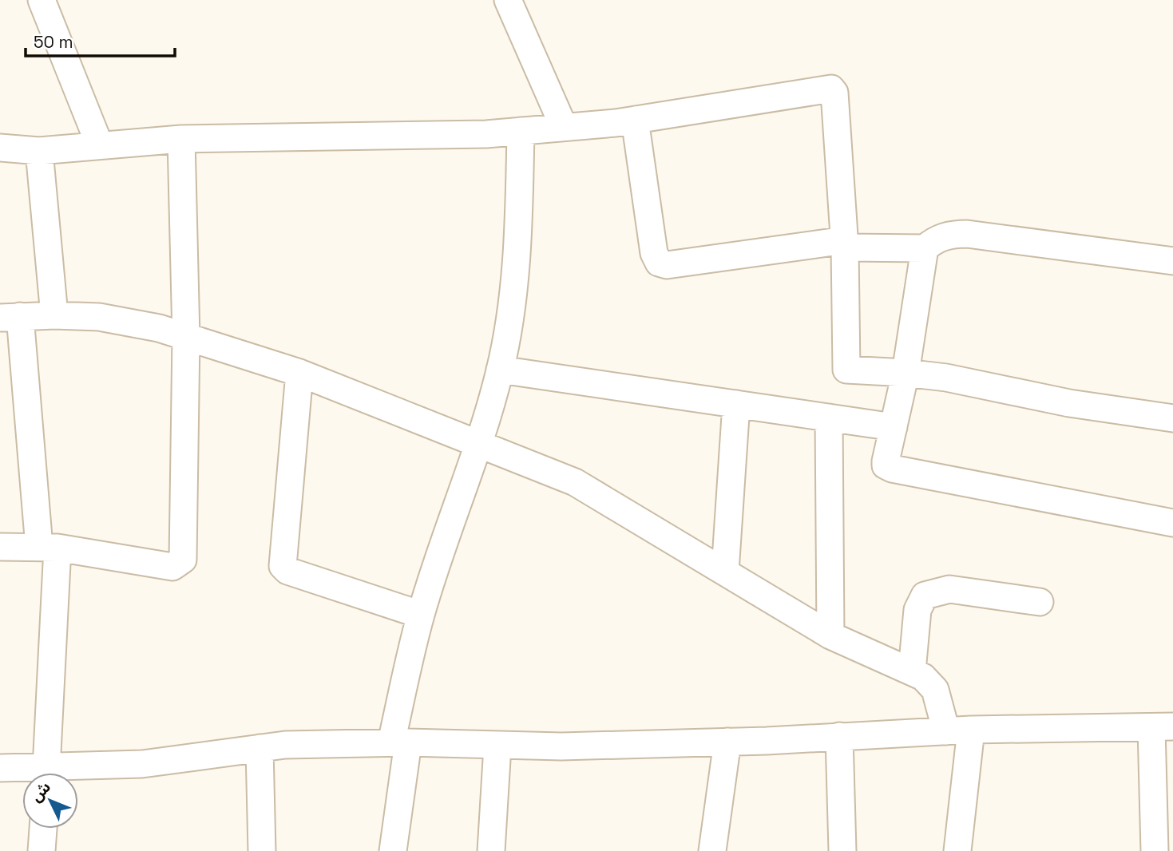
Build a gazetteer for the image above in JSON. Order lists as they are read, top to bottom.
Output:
{
  "scale_bar": "50 m",
  "north": "top left"
}
